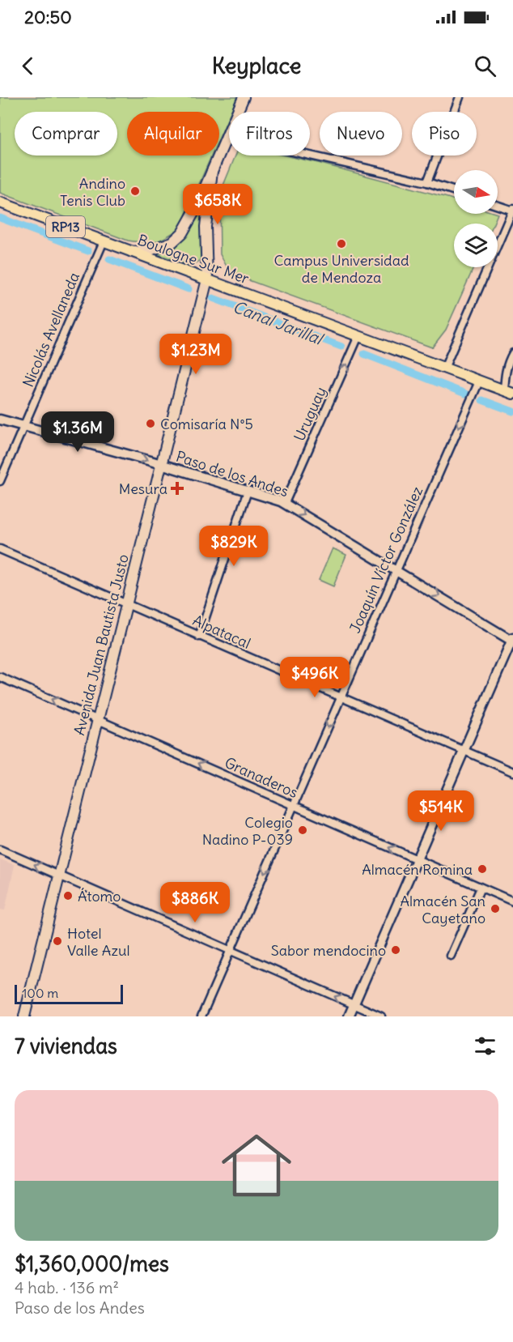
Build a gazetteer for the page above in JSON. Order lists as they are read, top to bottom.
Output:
{
  "streets": {
    "main road": ["RP13", "Boulogne Sur Mer", "Avenida Juan Bautista Justo"],
    "street": [
      "Nicolás Avellaneda",
      "Uruguay",
      "Paso de los Andes",
      "Joaquín Víctor González",
      "Alpatacal",
      "Granaderos"
    ]
  },
  "crossings": [
    ["Boulogne Sur Mer", "Nicolás Avellaneda"],
    ["Boulogne Sur Mer", "Uruguay"],
    ["Boulogne Sur Mer", "Joaquín Víctor González"],
    ["Boulogne Sur Mer", "Avenida Juan Bautista Justo"],
    ["Nicolás Avellaneda", "Paso de los Andes"],
    ["Uruguay", "Paso de los Andes"],
    ["Paso de los Andes", "Joaquín Víctor González"],
    ["Paso de los Andes", "Avenida Juan Bautista Justo"],
    ["Joaquín Víctor González", "Alpatacal"],
    ["Joaquín Víctor González", "Granaderos"],
    ["Alpatacal", "Avenida Juan Bautista Justo"],
    ["Avenida Juan Bautista Justo", "Granaderos"]
  ],
  "one_way": [
    "Uruguay",
    "Paso de los Andes",
    "Joaquín Víctor González",
    "Granaderos"
  ],
  "water": ["Canal Jarillal"],
  "places": {
    "other": [
      "Andino Tenis Club",
      "Campus Universidad de Mendoza",
      "Comisaría N°5",
      "Colegio Nadino P-039",
      "Almacén Romina",
      "Átomo",
      "Almacén San Cayetano",
      "Hotel Valle Azul",
      "Sabor mendocino"
    ],
    "health": ["Mesura"]
  },
  "scale_bar": "100 m",
  "north": "right",
  "page": {
    "status": "20:50",
    "header": "Keyplace",
    "chip": [
      "Comprar",
      "Alquilar",
      "Filtros",
      "Nuevo",
      "Piso"
    ],
    "price": [
      "$658K",
      "$1.23M",
      "$1.36M",
      "$829K",
      "$496K",
      "$514K",
      "$886K"
    ],
    "scale": "100 m",
    "heading": "7 viviendas",
    "list": [
      {
        "name": "$1,360,000/mes",
        "note": "4 hab. · 136 m² · Paso de los Andes"
      }
    ]
  }
}
